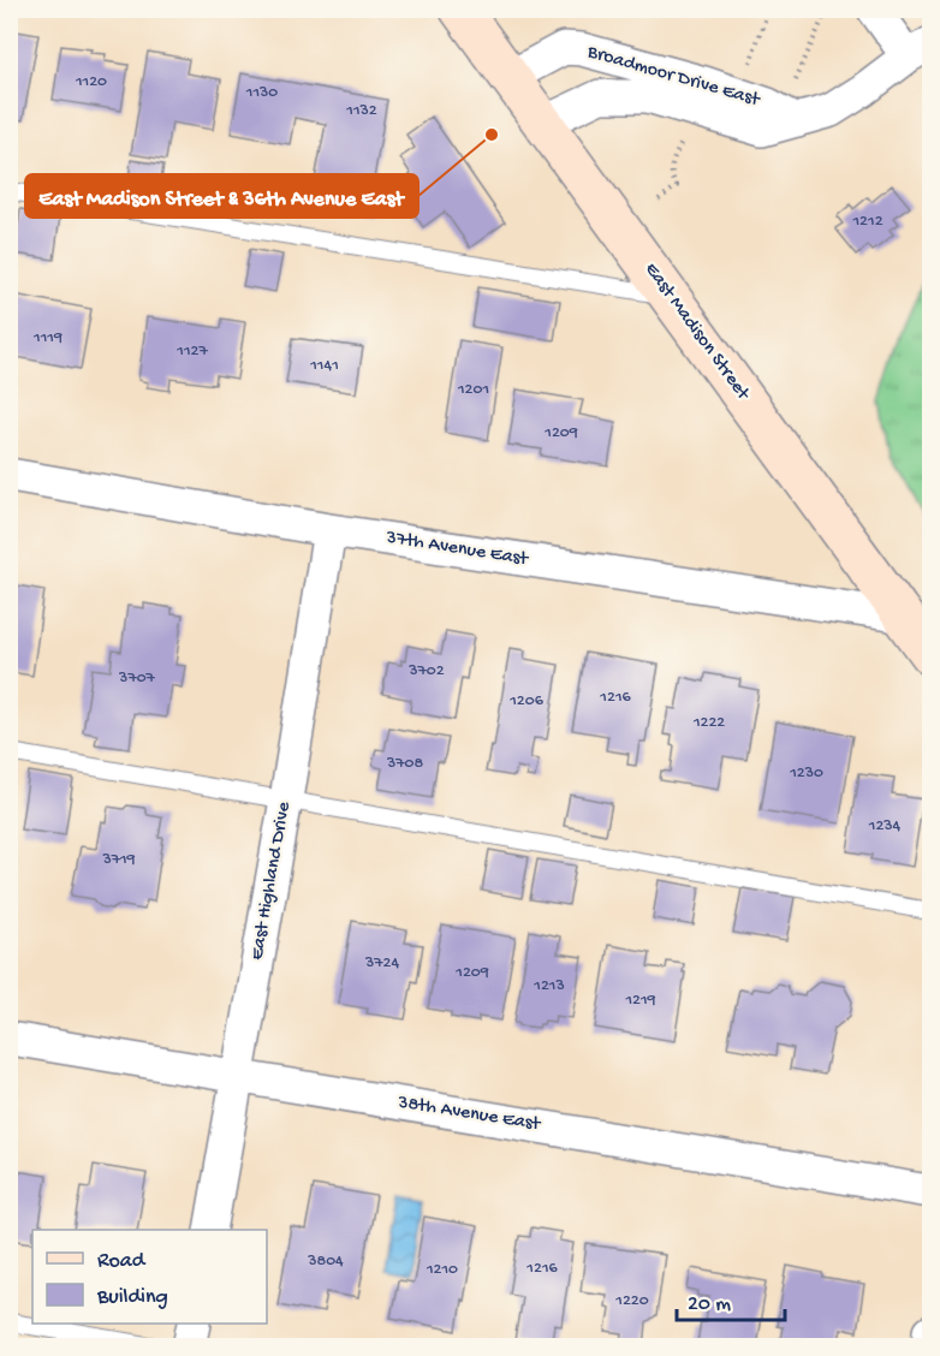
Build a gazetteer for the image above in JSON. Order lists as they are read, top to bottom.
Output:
{
  "streets": {
    "main road": ["East Madison Street"],
    "street": [
      "Broadmoor Drive East",
      "37th Avenue East",
      "East Highland Drive",
      "38th Avenue East"
    ]
  },
  "crossings": [
    ["Broadmoor Drive East", "East Madison Street"],
    ["East Madison Street", "37th Avenue East"],
    ["37th Avenue East", "East Highland Drive"],
    ["East Highland Drive", "38th Avenue East"]
  ],
  "places": ["East Madison Street & 36th Avenue East"],
  "house_numbers": [
    "1120",
    "1130",
    "1132",
    "1212",
    "1119",
    "1127",
    "1141",
    "1201",
    "1209",
    "3702",
    "3707",
    "1216",
    "1206",
    "1222",
    "3708",
    "1230",
    "1234",
    "3719",
    "3724",
    "1209",
    "1213",
    "1219",
    "3804",
    "1216",
    "1210",
    "1220"
  ],
  "legend": ["Road", "Building"],
  "scale_bar": "20 m"
}
